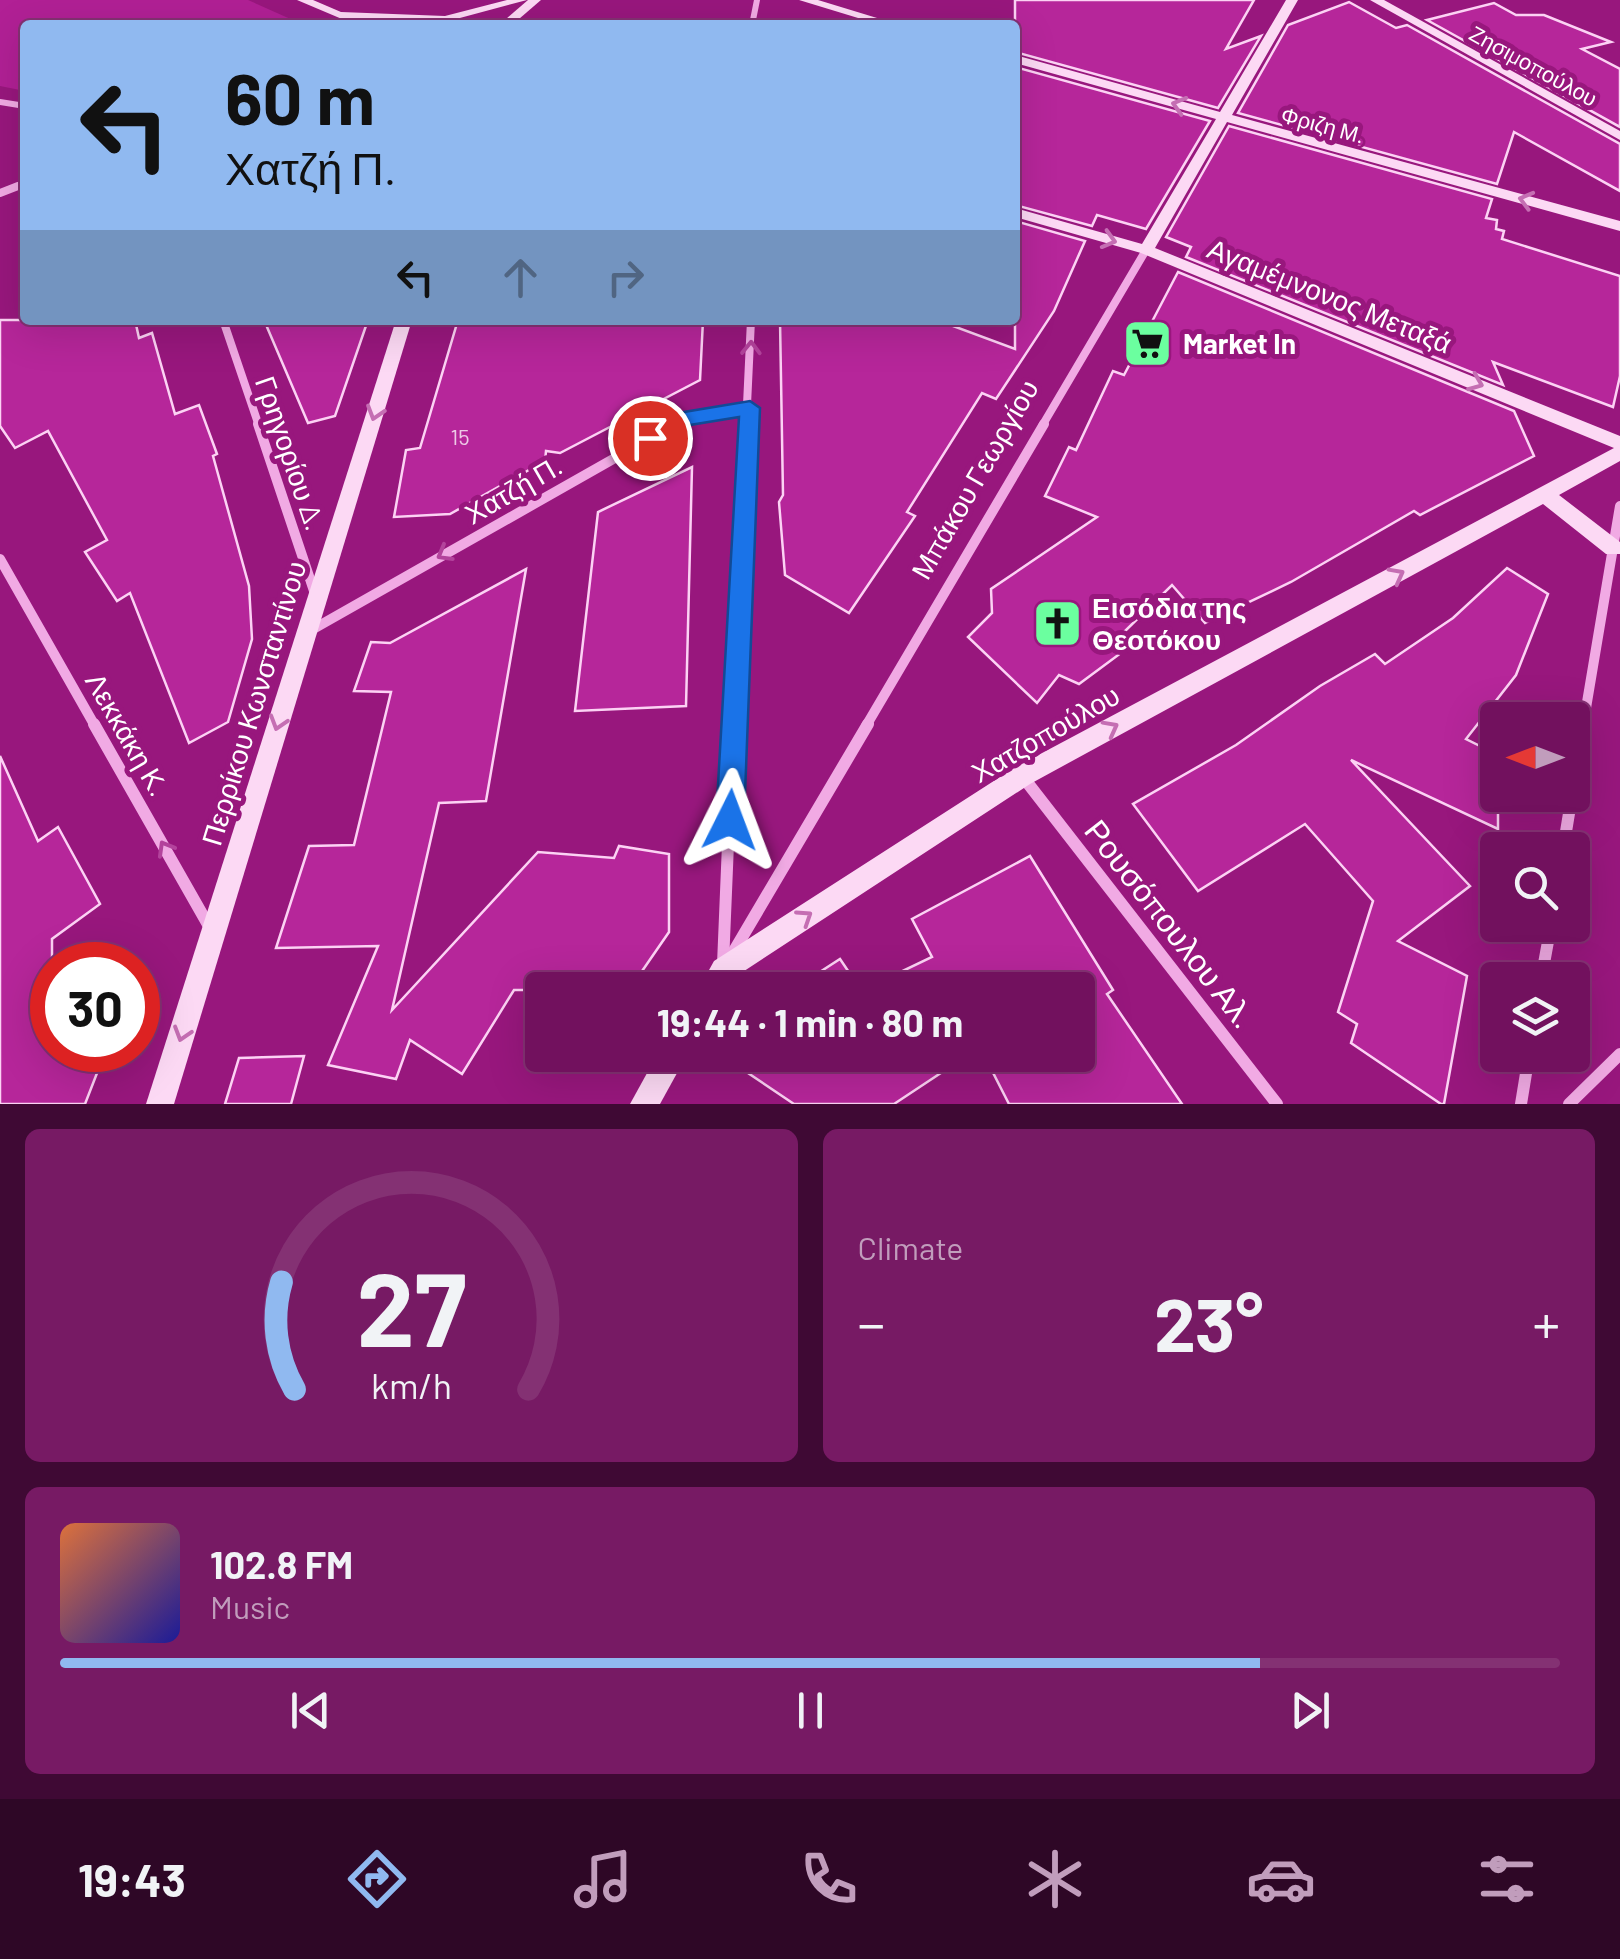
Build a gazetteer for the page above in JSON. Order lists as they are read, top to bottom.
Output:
{
  "streets": {
    "main road": [
      "Ζησιμοπούλου",
      "Φριζη Μ.",
      "Αγαμέμνονος Μεταξά",
      "Μπάκου Γεωργίου",
      "Περρίκου Κωνσταντίνου",
      "Χατζοπούλου"
    ],
    "street": [
      "Γρηγορίου Δ.",
      "Χατζή Π.",
      "Λεκκάκη Κ.",
      "Ρουσόπουλου Αλ."
    ]
  },
  "crossings": [
    ["Φριζη Μ.", "Μπάκου Γεωργίου"],
    ["Αγαμέμνονος Μεταξά", "Μπάκου Γεωργίου"],
    ["Γρηγορίου Δ.", "Περρίκου Κωνσταντίνου"],
    ["Χατζή Π.", "Περρίκου Κωνσταντίνου"],
    ["Περρίκου Κωνσταντίνου", "Λεκκάκη Κ."],
    ["Χατζοπούλου", "Ρουσόπουλου Αλ."]
  ],
  "one_way": [
    "Φριζη Μ.",
    "Αγαμέμνονος Μεταξά",
    "Χατζή Π.",
    "Περρίκου Κωνσταντίνου",
    "Χατζοπούλου",
    "Λεκκάκη Κ."
  ],
  "places": {
    "supermarket": ["Market In"],
    "church": ["Εισόδια της Θεοτόκου"]
  },
  "house_numbers": ["15"],
  "north": "left",
  "page": {
    "turn": ["60 m", "Χατζή Π."],
    "limit": "30",
    "trip": "19:44 · 1 min · 80 m",
    "tile": "Climate",
    "heat": ["−", "23°", "+"],
    "song": ["102.8 FM", "Music"],
    "tabs": "19:43",
    "gauge": ["27", "km/h"]
  }
}
